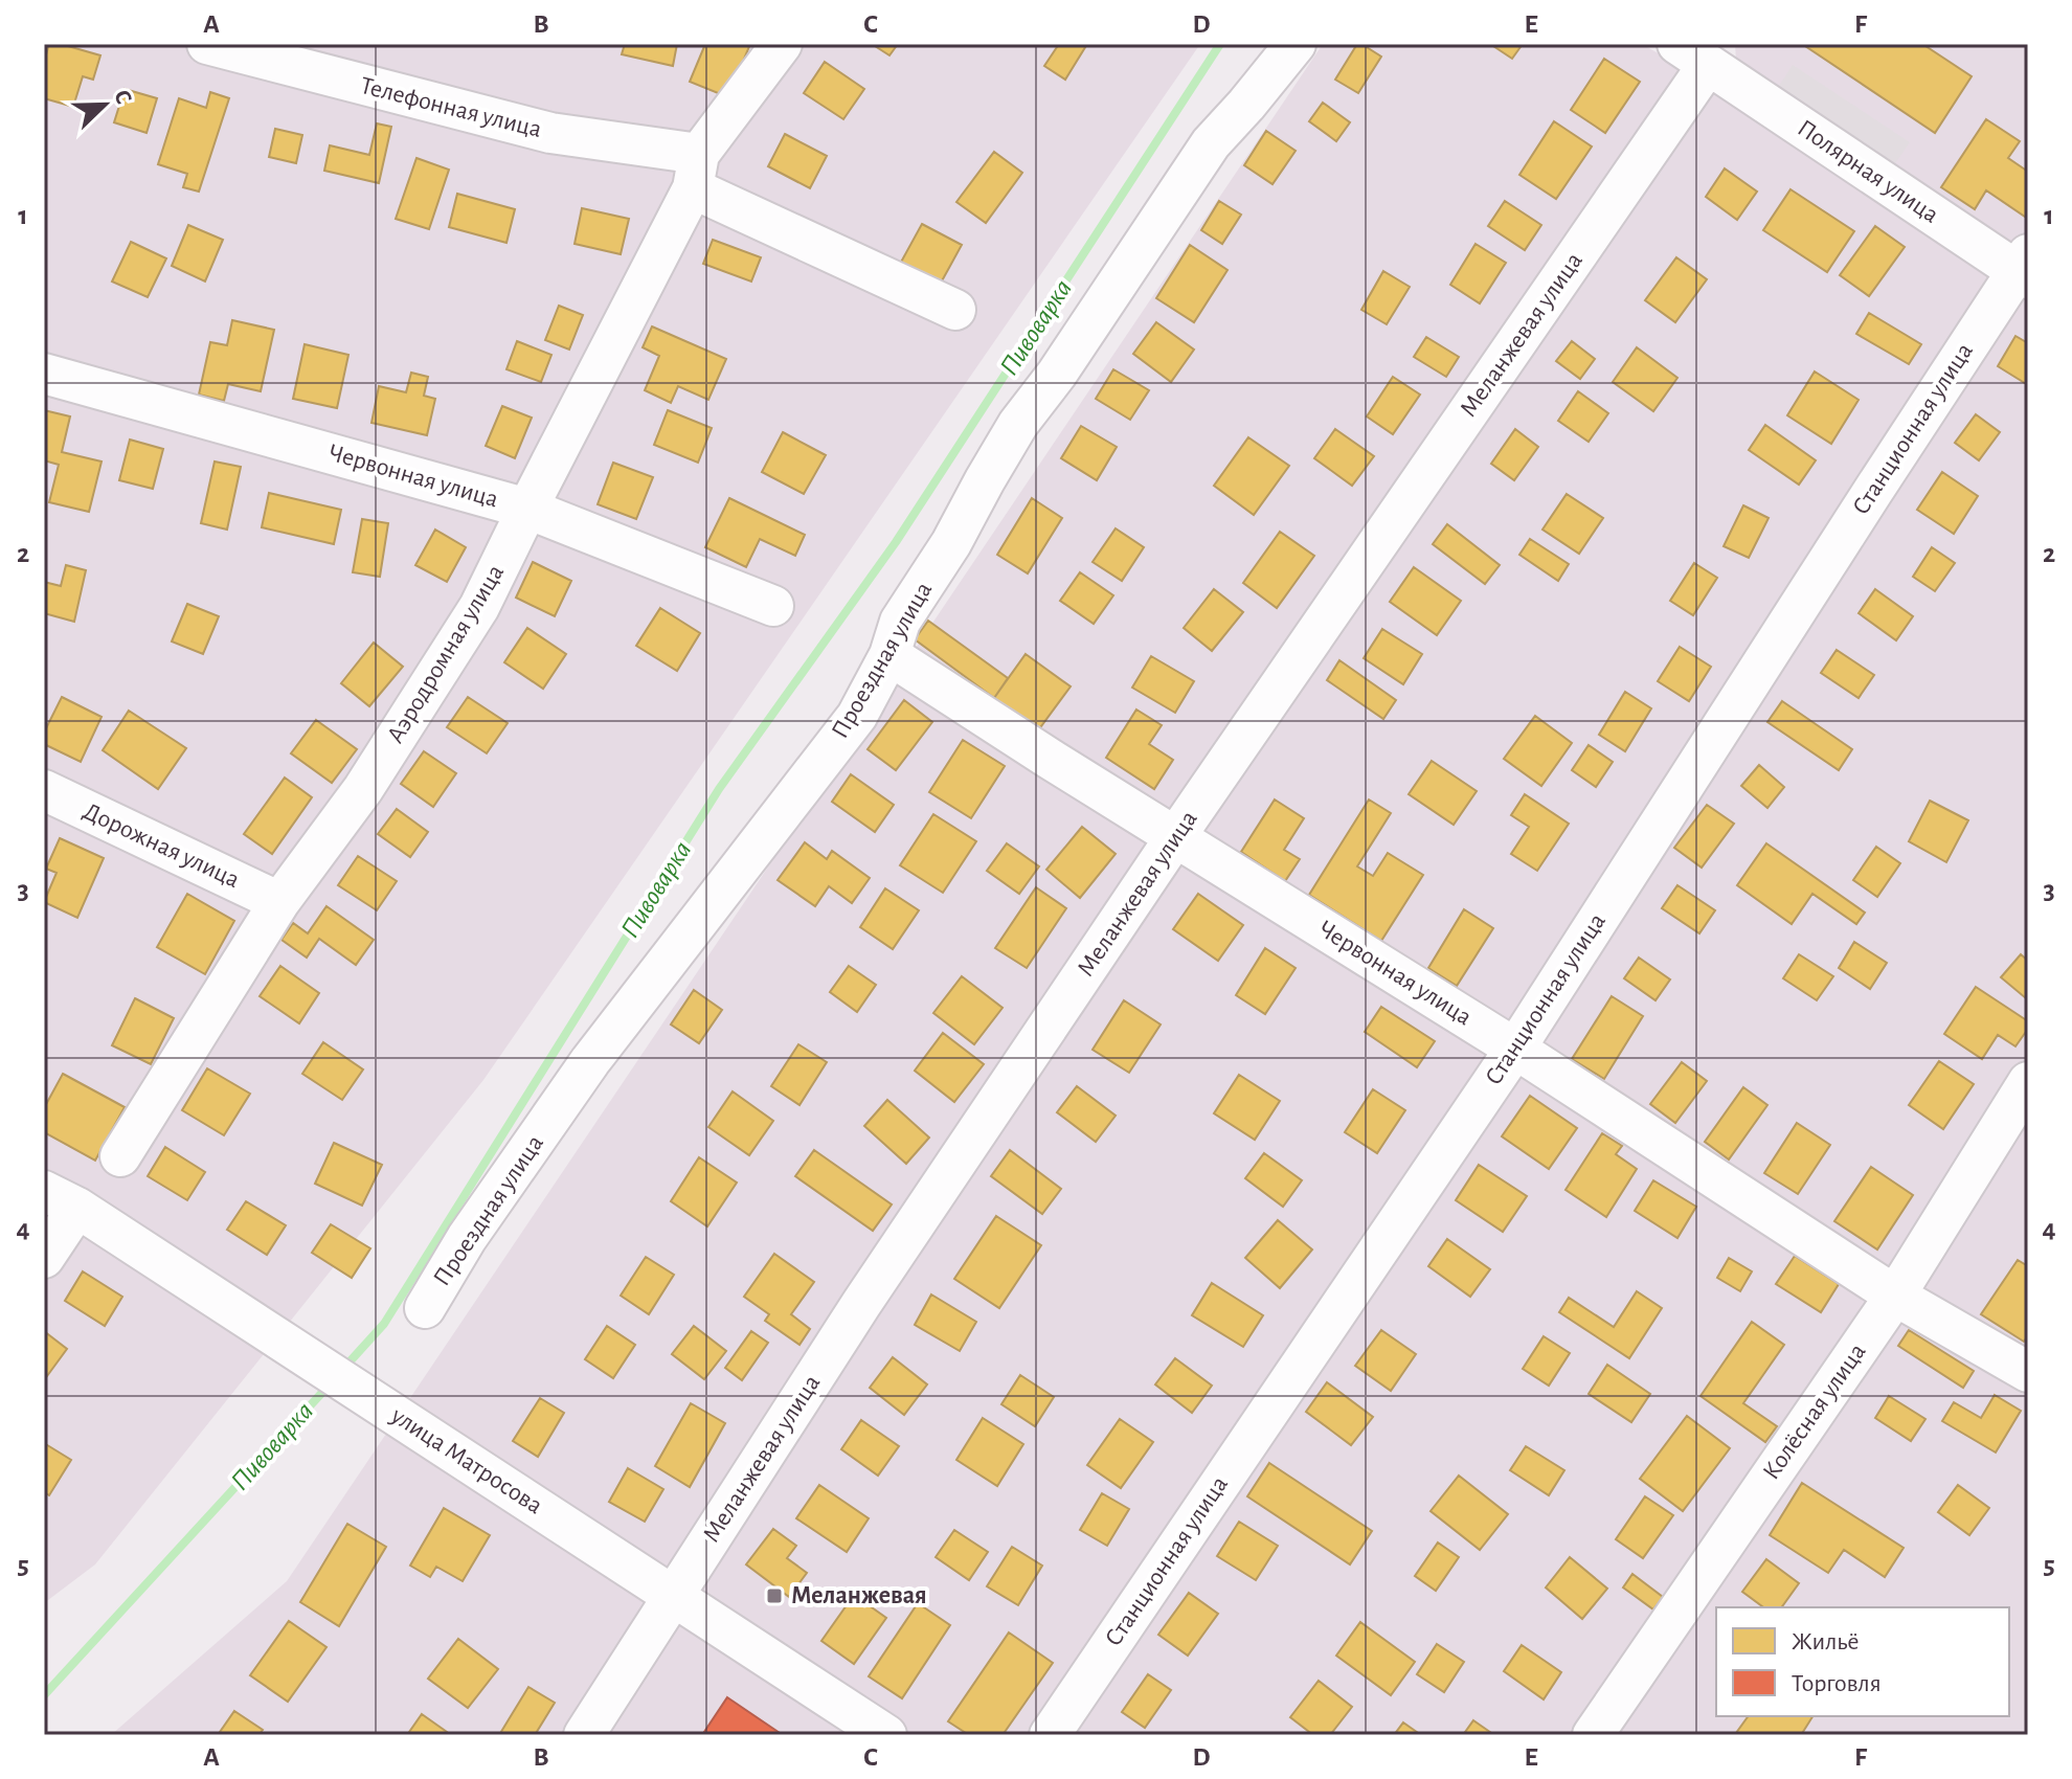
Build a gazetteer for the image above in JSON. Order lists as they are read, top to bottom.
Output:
{
  "streets": {
    "street": [
      "Телефонная улица",
      "Полярная улица",
      "Меланжевая улица",
      "Станционная улица",
      "Червонная улица",
      "Аэродромная улица",
      "Проездная улица",
      "Дорожная улица",
      "Колёсная улица",
      "улица Матросова"
    ]
  },
  "crossings": [
    ["Телефонная улица", "Аэродромная улица"],
    ["Полярная улица", "Меланжевая улица"],
    ["Полярная улица", "Станционная улица"],
    ["Меланжевая улица", "Червонная улица"],
    ["Меланжевая улица", "улица Матросова"],
    ["Станционная улица", "Червонная улица"],
    ["Червонная улица", "Аэродромная улица"],
    ["Червонная улица", "Проездная улица"],
    ["Червонная улица", "Колёсная улица"],
    ["Аэродромная улица", "Дорожная улица"]
  ],
  "water": ["Пивоварка"],
  "places": {
    "transit": ["Меланжевая"]
  },
  "legend": ["Жильё", "Торговля"],
  "north": "top right",
  "grid": {
    "columns": [
      "A",
      "B",
      "C",
      "D",
      "E",
      "F"
    ],
    "rows": [
      "1",
      "2",
      "3",
      "4",
      "5"
    ]
  }
}
